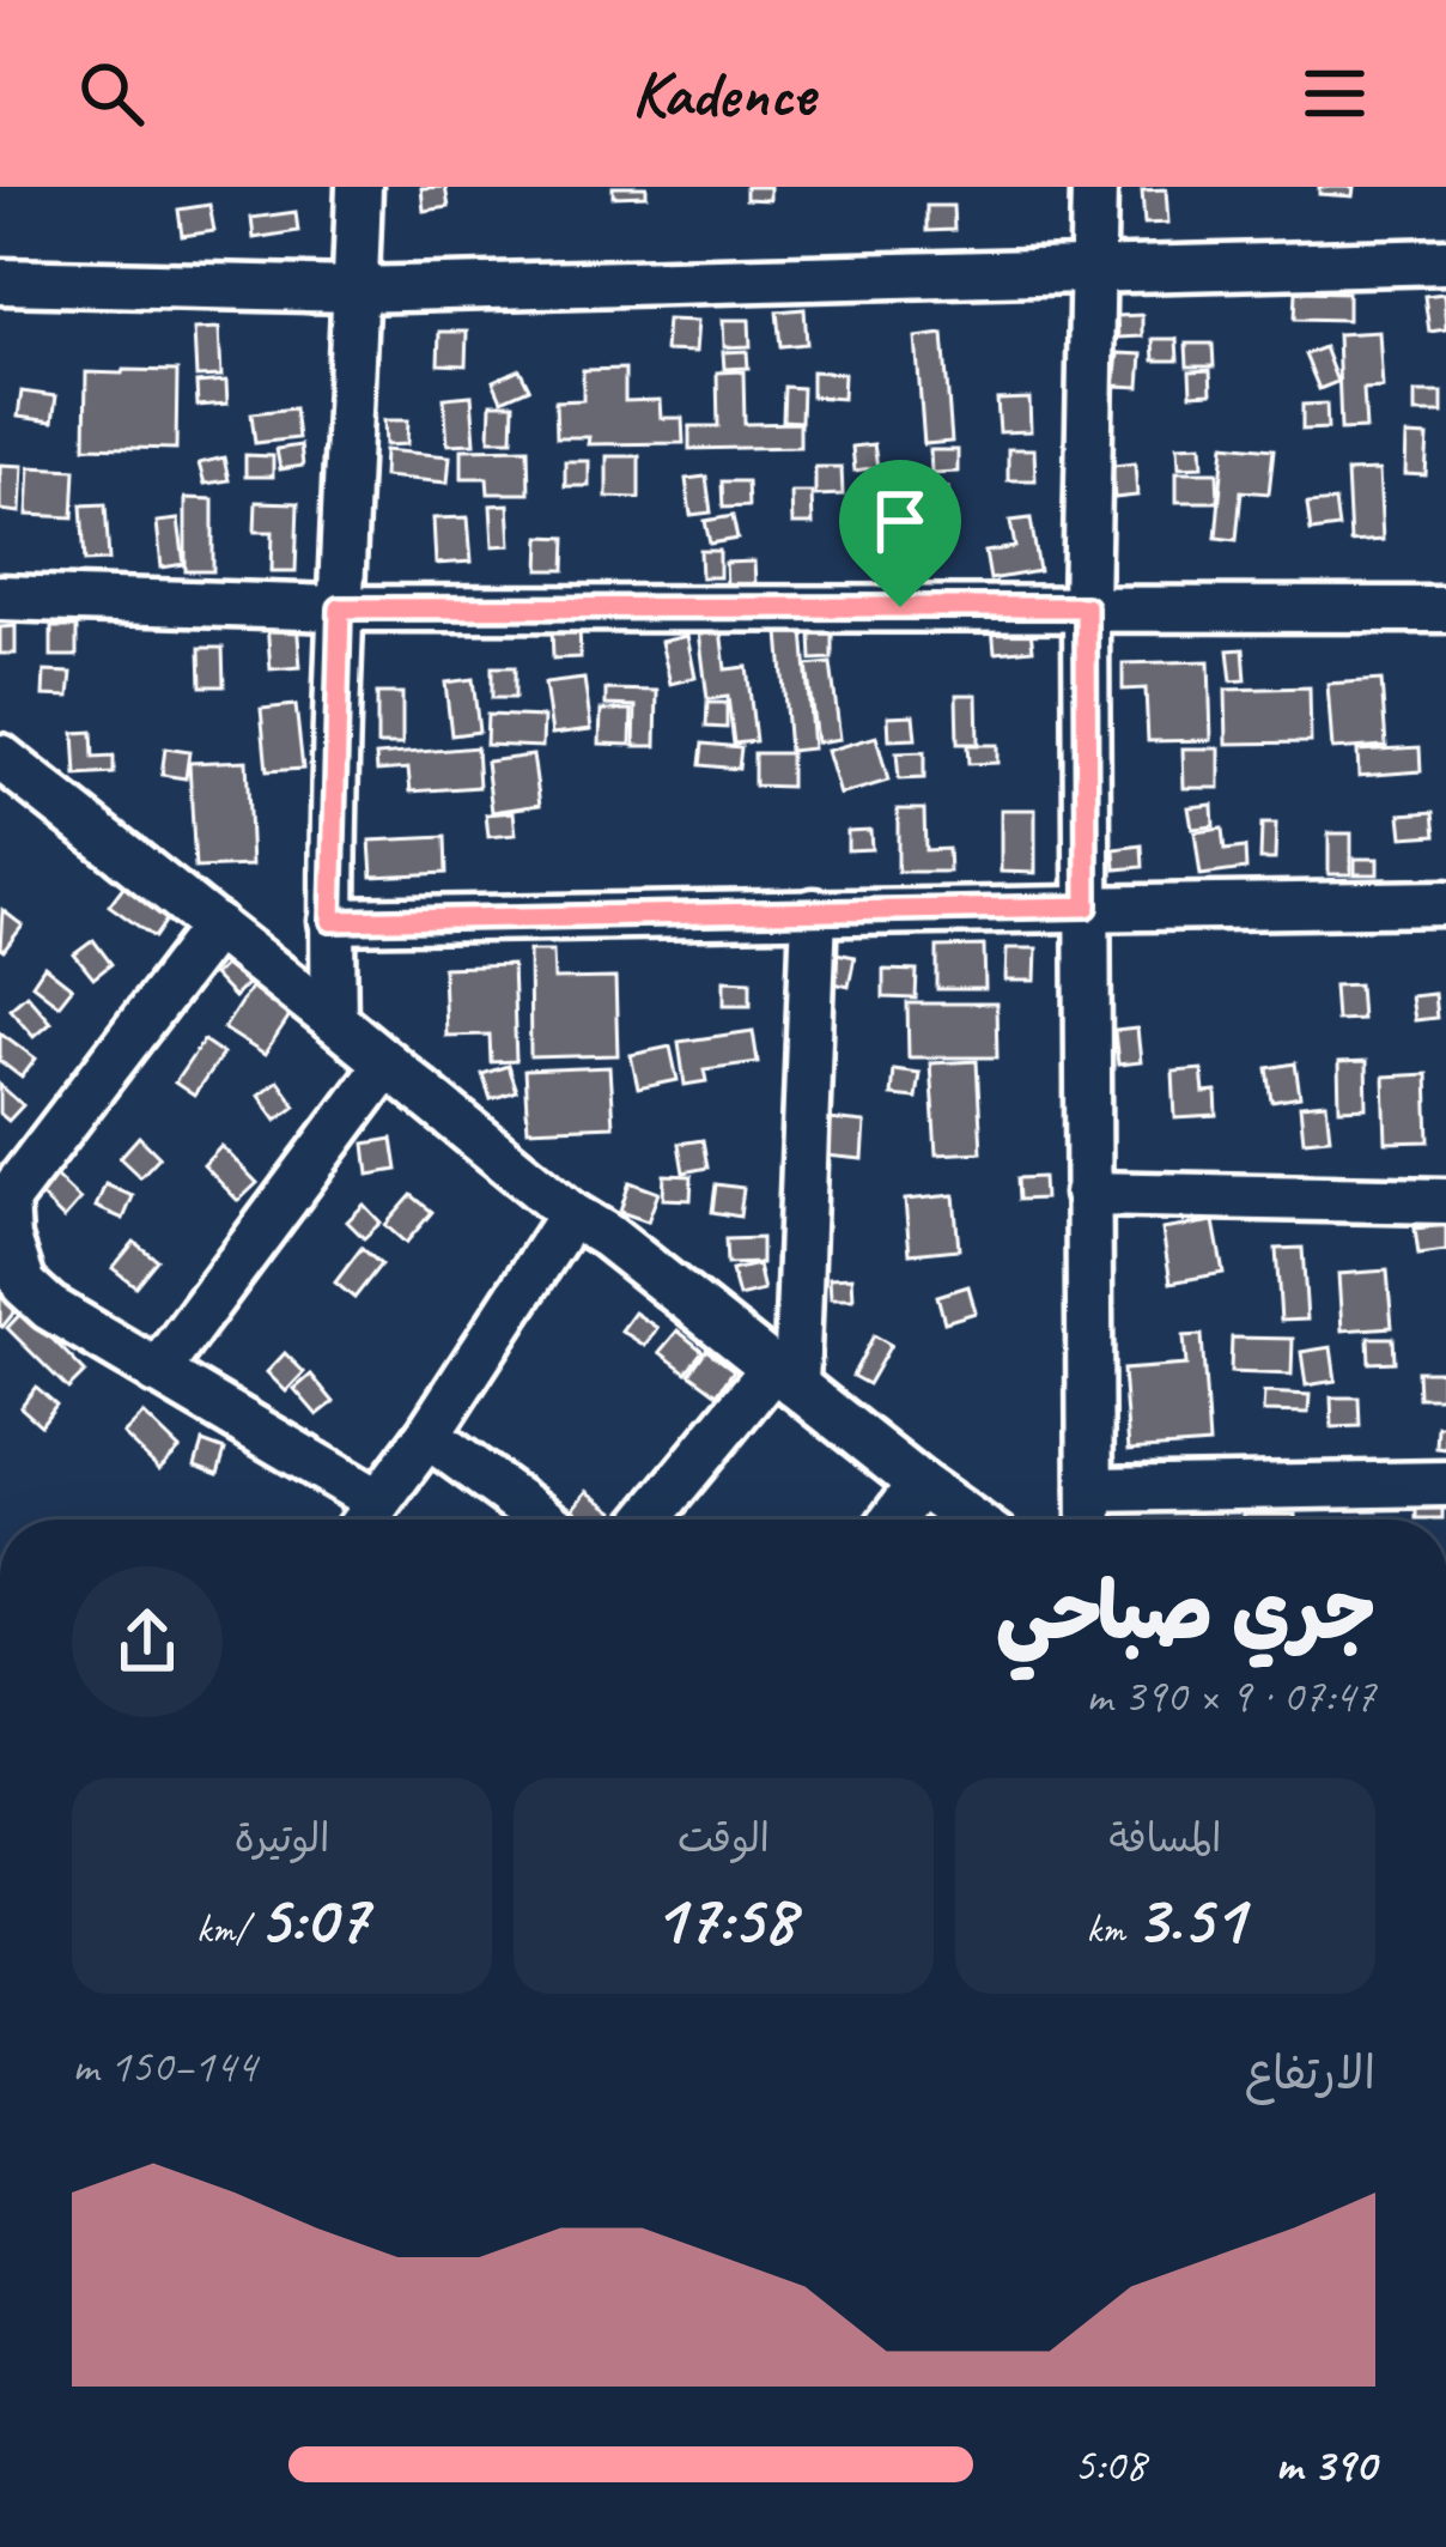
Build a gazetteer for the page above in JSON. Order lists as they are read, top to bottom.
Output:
{
  "page": {
    "header": "Kadence",
    "heading": ["جري صباحي", "07:47 · 9 × 390 m"],
    "stats": [
      ["المسافة", "3.51 km"],
      ["الوقت", "17:58"],
      ["الوتيرة", "5:07 /km"]
    ],
    "chart": ["الارتفاع", "144–150 m"],
    "list": [
      {
        "name": "390 m",
        "note": "5:08"
      }
    ]
  }
}
